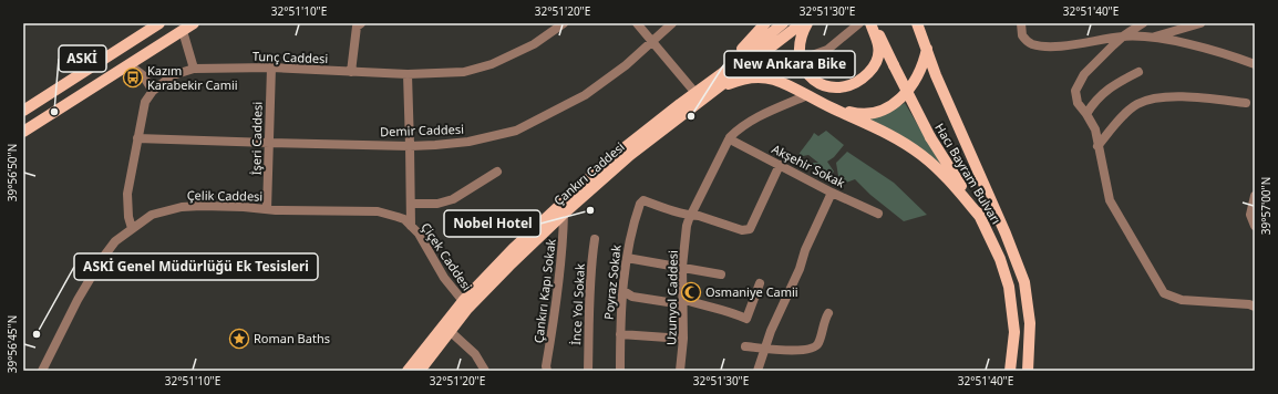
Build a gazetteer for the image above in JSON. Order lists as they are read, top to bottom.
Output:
{
  "streets": {
    "main road": ["Çankırı Caddesi", "Hacı Bayram Bulvarı"],
    "street": [
      "Tunç Caddesi",
      "Demir Caddesi",
      "İşeri Caddesi",
      "Akşehir Sokak",
      "Çelik Caddesi",
      "Çiçek Caddesi",
      "Poyraz Sokak",
      "Çankırı Kapı Sokak",
      "Uzunyol Caddesi",
      "İnce Yol Sokak"
    ]
  },
  "crossings": [
    ["Tunç Caddesi", "Demir Caddesi"],
    ["Tunç Caddesi", "İşeri Caddesi"],
    ["Tunç Caddesi", "Çelik Caddesi"],
    ["Demir Caddesi", "İşeri Caddesi"],
    ["İşeri Caddesi", "Çelik Caddesi"],
    ["Akşehir Sokak", "Uzunyol Caddesi"],
    ["Çankırı Caddesi", "Çiçek Caddesi"],
    ["Çankırı Caddesi", "Çankırı Kapı Sokak"],
    ["Çelik Caddesi", "Çiçek Caddesi"],
    ["Poyraz Sokak", "Uzunyol Caddesi"]
  ],
  "places": {
    "bus stop": ["Kazım Karabekir Camii"],
    "other": [
      "ASKİ",
      "New Ankara Bike",
      "Nobel Hotel",
      "ASKİ Genel Müdürlüğü Ek Tesisleri"
    ],
    "mosque": ["Osmaniye Camii"],
    "place": ["Roman Baths"]
  },
  "coordinates": [
    "32°51'10\"E",
    "32°51'20\"E",
    "32°51'30\"E",
    "32°51'40\"E",
    "39°56'50\"N",
    "39°57'00\"N",
    "39°56'45\"N"
  ]
}
